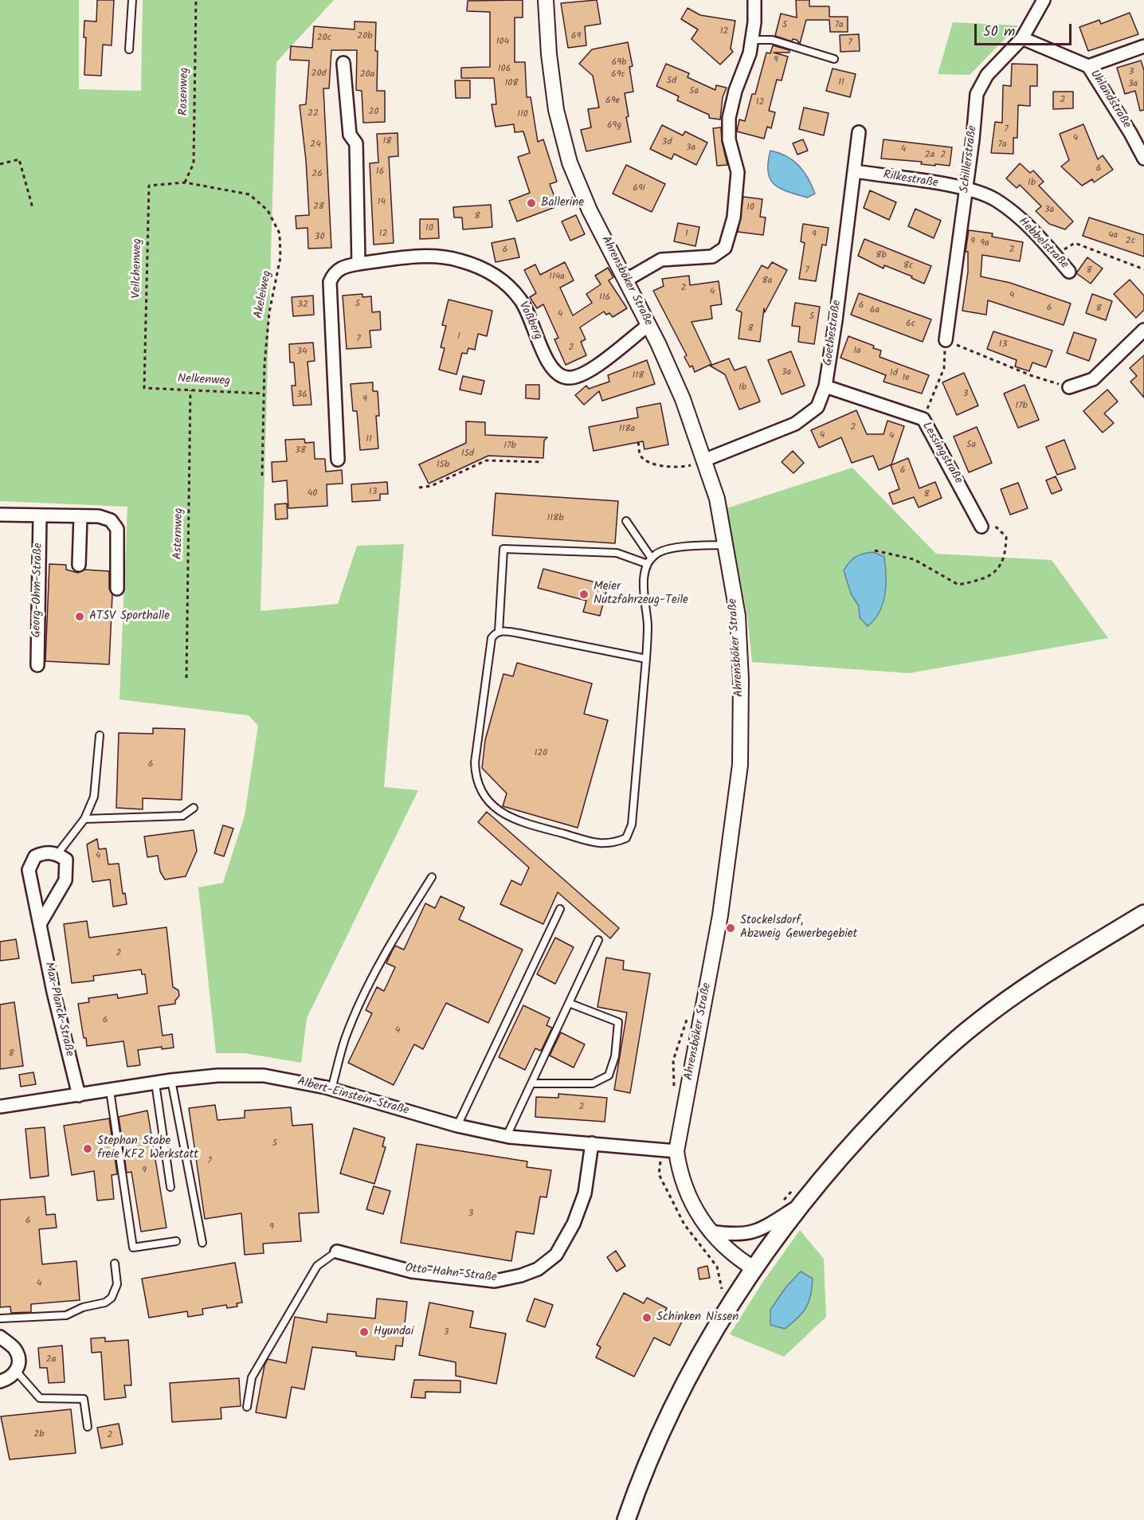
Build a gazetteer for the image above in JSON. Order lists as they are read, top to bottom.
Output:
{
  "streets": {
    "street": [
      "Uhlandstraße",
      "Schillerstraße",
      "Rilkestraße",
      "Hebbelstraße",
      "Ahrensböker Straße",
      "Voßberg",
      "Goethestraße",
      "Lessingstraße",
      "Georg-Ohm-Straße",
      "Max-Planck-Straße",
      "Albert-Einstein-Straße",
      "Otto-Hahn-Straße"
    ],
    "path": [
      "Rosenweg",
      "Veilchenweg",
      "Akeleiweg",
      "Nelkenweg",
      "Asternweg"
    ]
  },
  "crossings": [
    ["Rosenweg", "Veilchenweg"],
    ["Rosenweg", "Akeleiweg"],
    ["Uhlandstraße", "Schillerstraße"],
    ["Schillerstraße", "Rilkestraße"],
    ["Schillerstraße", "Hebbelstraße"],
    ["Rilkestraße", "Hebbelstraße"],
    ["Rilkestraße", "Goethestraße"],
    ["Veilchenweg", "Akeleiweg"],
    ["Veilchenweg", "Nelkenweg"],
    ["Ahrensböker Straße", "Voßberg"],
    ["Ahrensböker Straße", "Goethestraße"],
    ["Ahrensböker Straße", "Albert-Einstein-Straße"],
    ["Akeleiweg", "Nelkenweg"],
    ["Goethestraße", "Lessingstraße"],
    ["Nelkenweg", "Asternweg"],
    ["Max-Planck-Straße", "Albert-Einstein-Straße"],
    ["Albert-Einstein-Straße", "Otto-Hahn-Straße"]
  ],
  "places": [
    "Ballerine",
    "Meier Nutzfahrzeug-Teile",
    "ATSV Sporthalle",
    "Stockelsdorf, Abzweig Gewerbegebiet",
    "Stephan Stabe freie KFZ Werkstatt",
    "Schinken Nissen",
    "Hyundai"
  ],
  "house_numbers": [
    "5",
    "7a",
    "12",
    "20b",
    "69",
    "20c",
    "104",
    "7",
    "9",
    "69b",
    "106",
    "3",
    "20d",
    "20a",
    "69c",
    "5d",
    "11",
    "108",
    "3a",
    "5a",
    "2",
    "69e",
    "12",
    "20",
    "22",
    "110",
    "69g",
    "7",
    "4",
    "18",
    "3d",
    "24",
    "7a",
    "3a",
    "4",
    "2a",
    "2",
    "6",
    "16",
    "26",
    "1b",
    "69i",
    "14",
    "28",
    "10",
    "3a",
    "8",
    "10",
    "12",
    "1",
    "9",
    "4a",
    "30",
    "2c",
    "9",
    "9a",
    "6",
    "2",
    "8b",
    "8c",
    "7",
    "8",
    "114a",
    "8a",
    "2",
    "4",
    "4",
    "116",
    "5",
    "32",
    "6",
    "6",
    "8",
    "6a",
    "4",
    "5",
    "6c",
    "8",
    "1",
    "7",
    "13",
    "2",
    "1a",
    "34",
    "3a",
    "1d",
    "118",
    "1e",
    "1b",
    "3",
    "36",
    "9",
    "17b",
    "2",
    "118a",
    "4",
    "4",
    "11",
    "5a",
    "17b",
    "38",
    "15d",
    "15b",
    "6",
    "13",
    "40",
    "8",
    "118b",
    "120",
    "6",
    "4",
    "2",
    "6",
    "4",
    "8",
    "2",
    "5",
    "7",
    "9",
    "3",
    "6",
    "9",
    "4",
    "3",
    "2a",
    "2b",
    "2"
  ],
  "scale_bar": "50 m"
}
